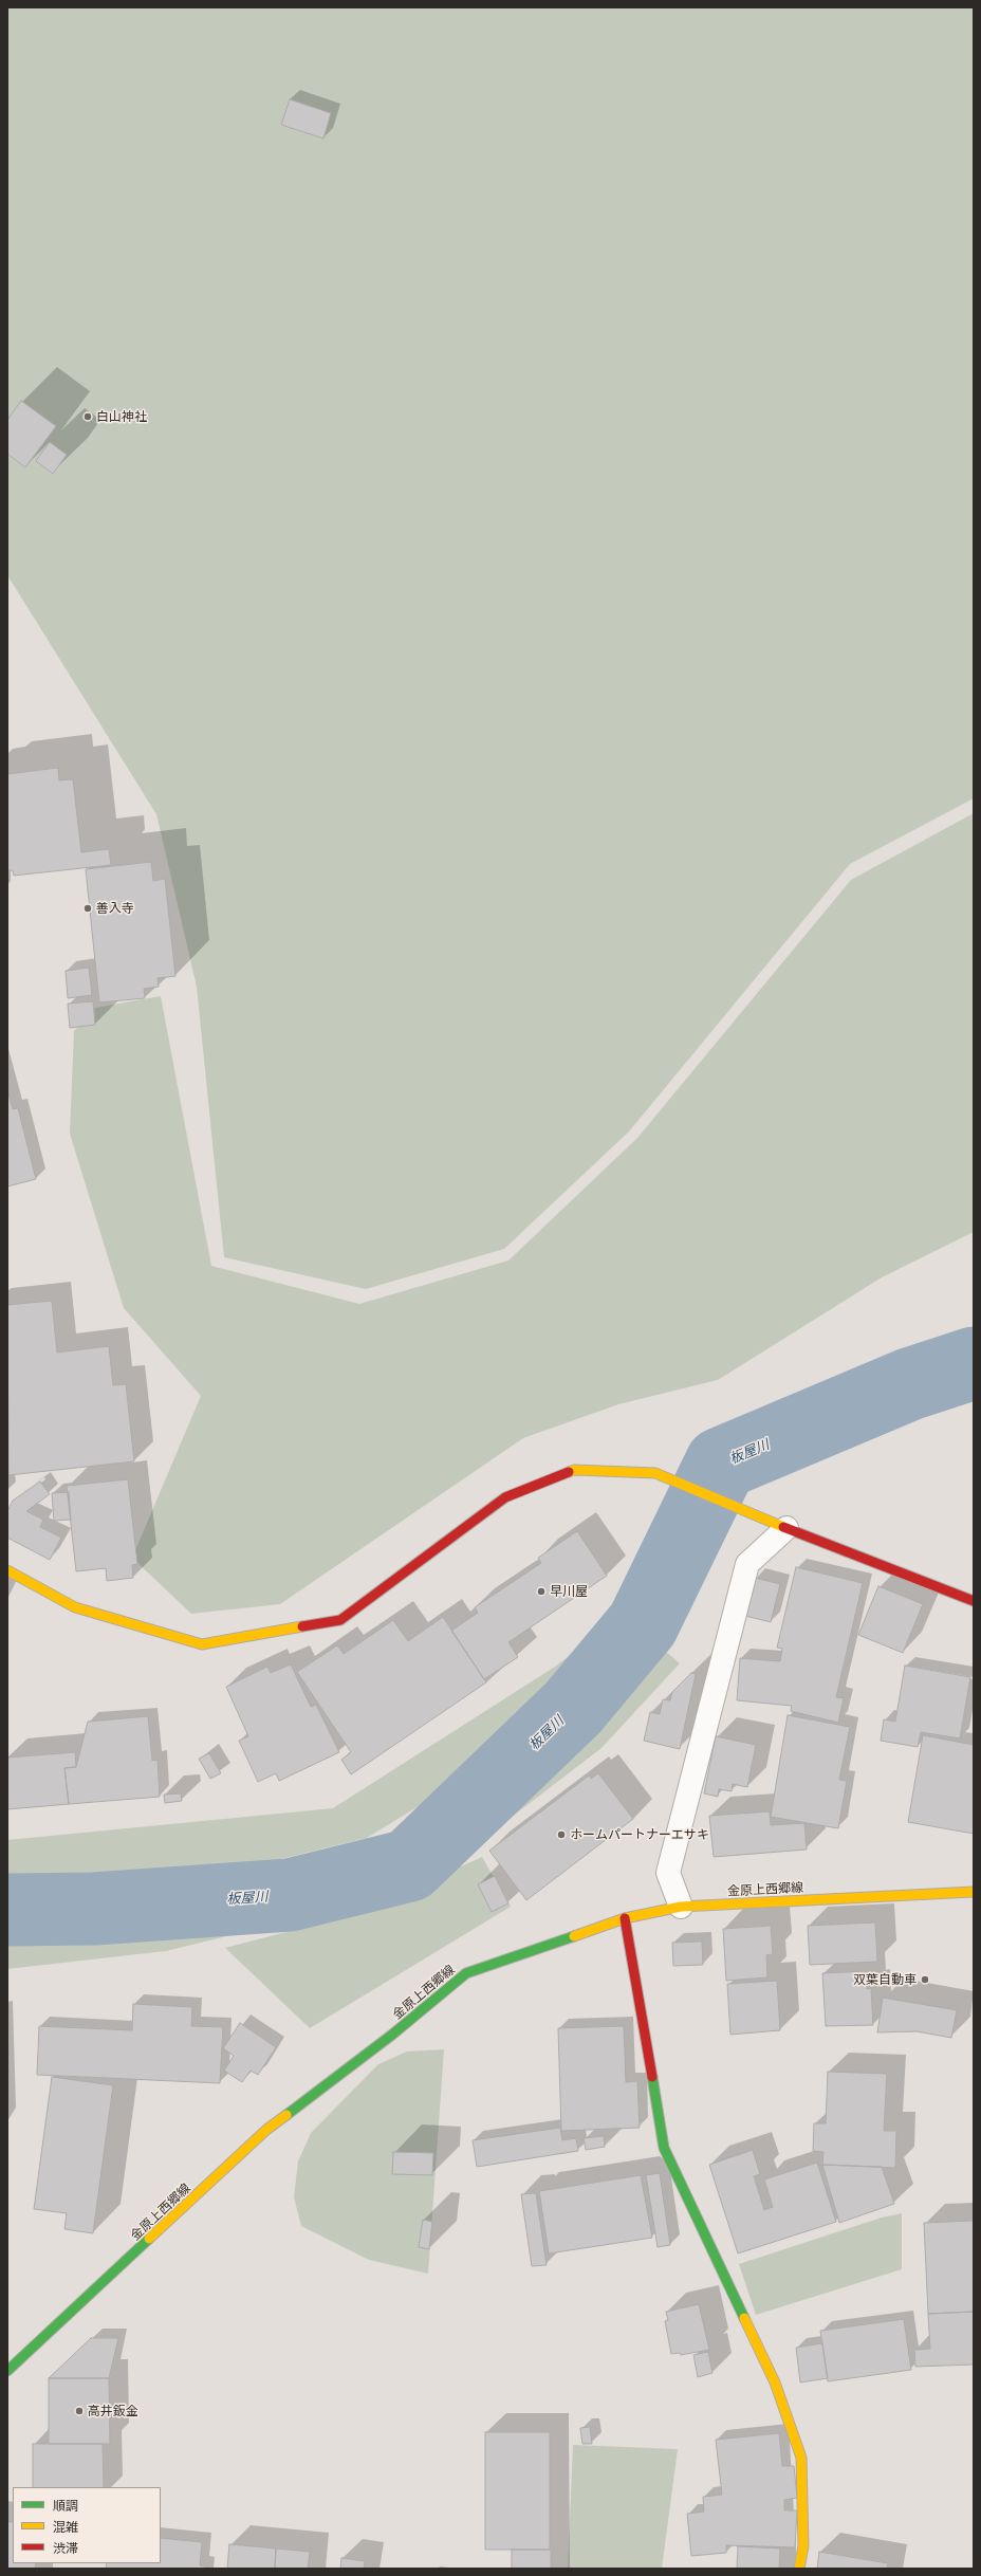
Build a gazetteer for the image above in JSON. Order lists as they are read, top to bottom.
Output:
{
  "streets": {
    "street": ["金原上西郷線"]
  },
  "water": ["板屋川"],
  "places": [
    "白山神社",
    "善入寺",
    "早川屋",
    "ホームパートナーエサキ",
    "双葉自動車",
    "高井鈑金"
  ],
  "legend": ["順調", "混雑", "渋滞"]
}
